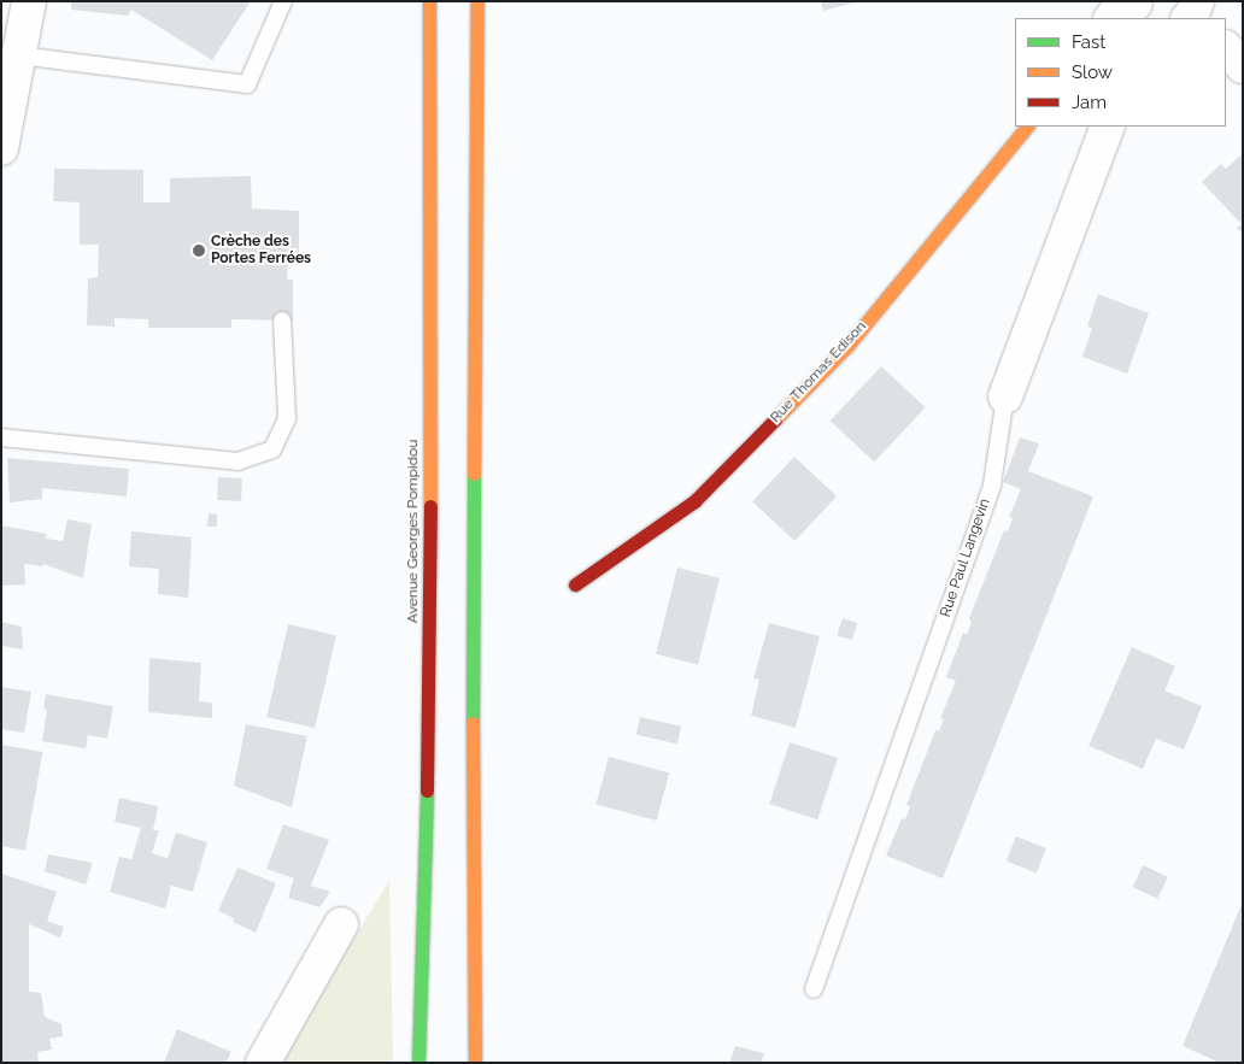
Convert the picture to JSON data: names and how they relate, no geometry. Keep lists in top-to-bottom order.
{
  "streets": {
    "main road": ["Rue Thomas Edison", "Avenue Georges Pompidou"],
    "street": ["Rue Paul Langevin"]
  },
  "places": ["Crèche des Portes Ferrées"],
  "legend": ["Fast", "Slow", "Jam"]
}
